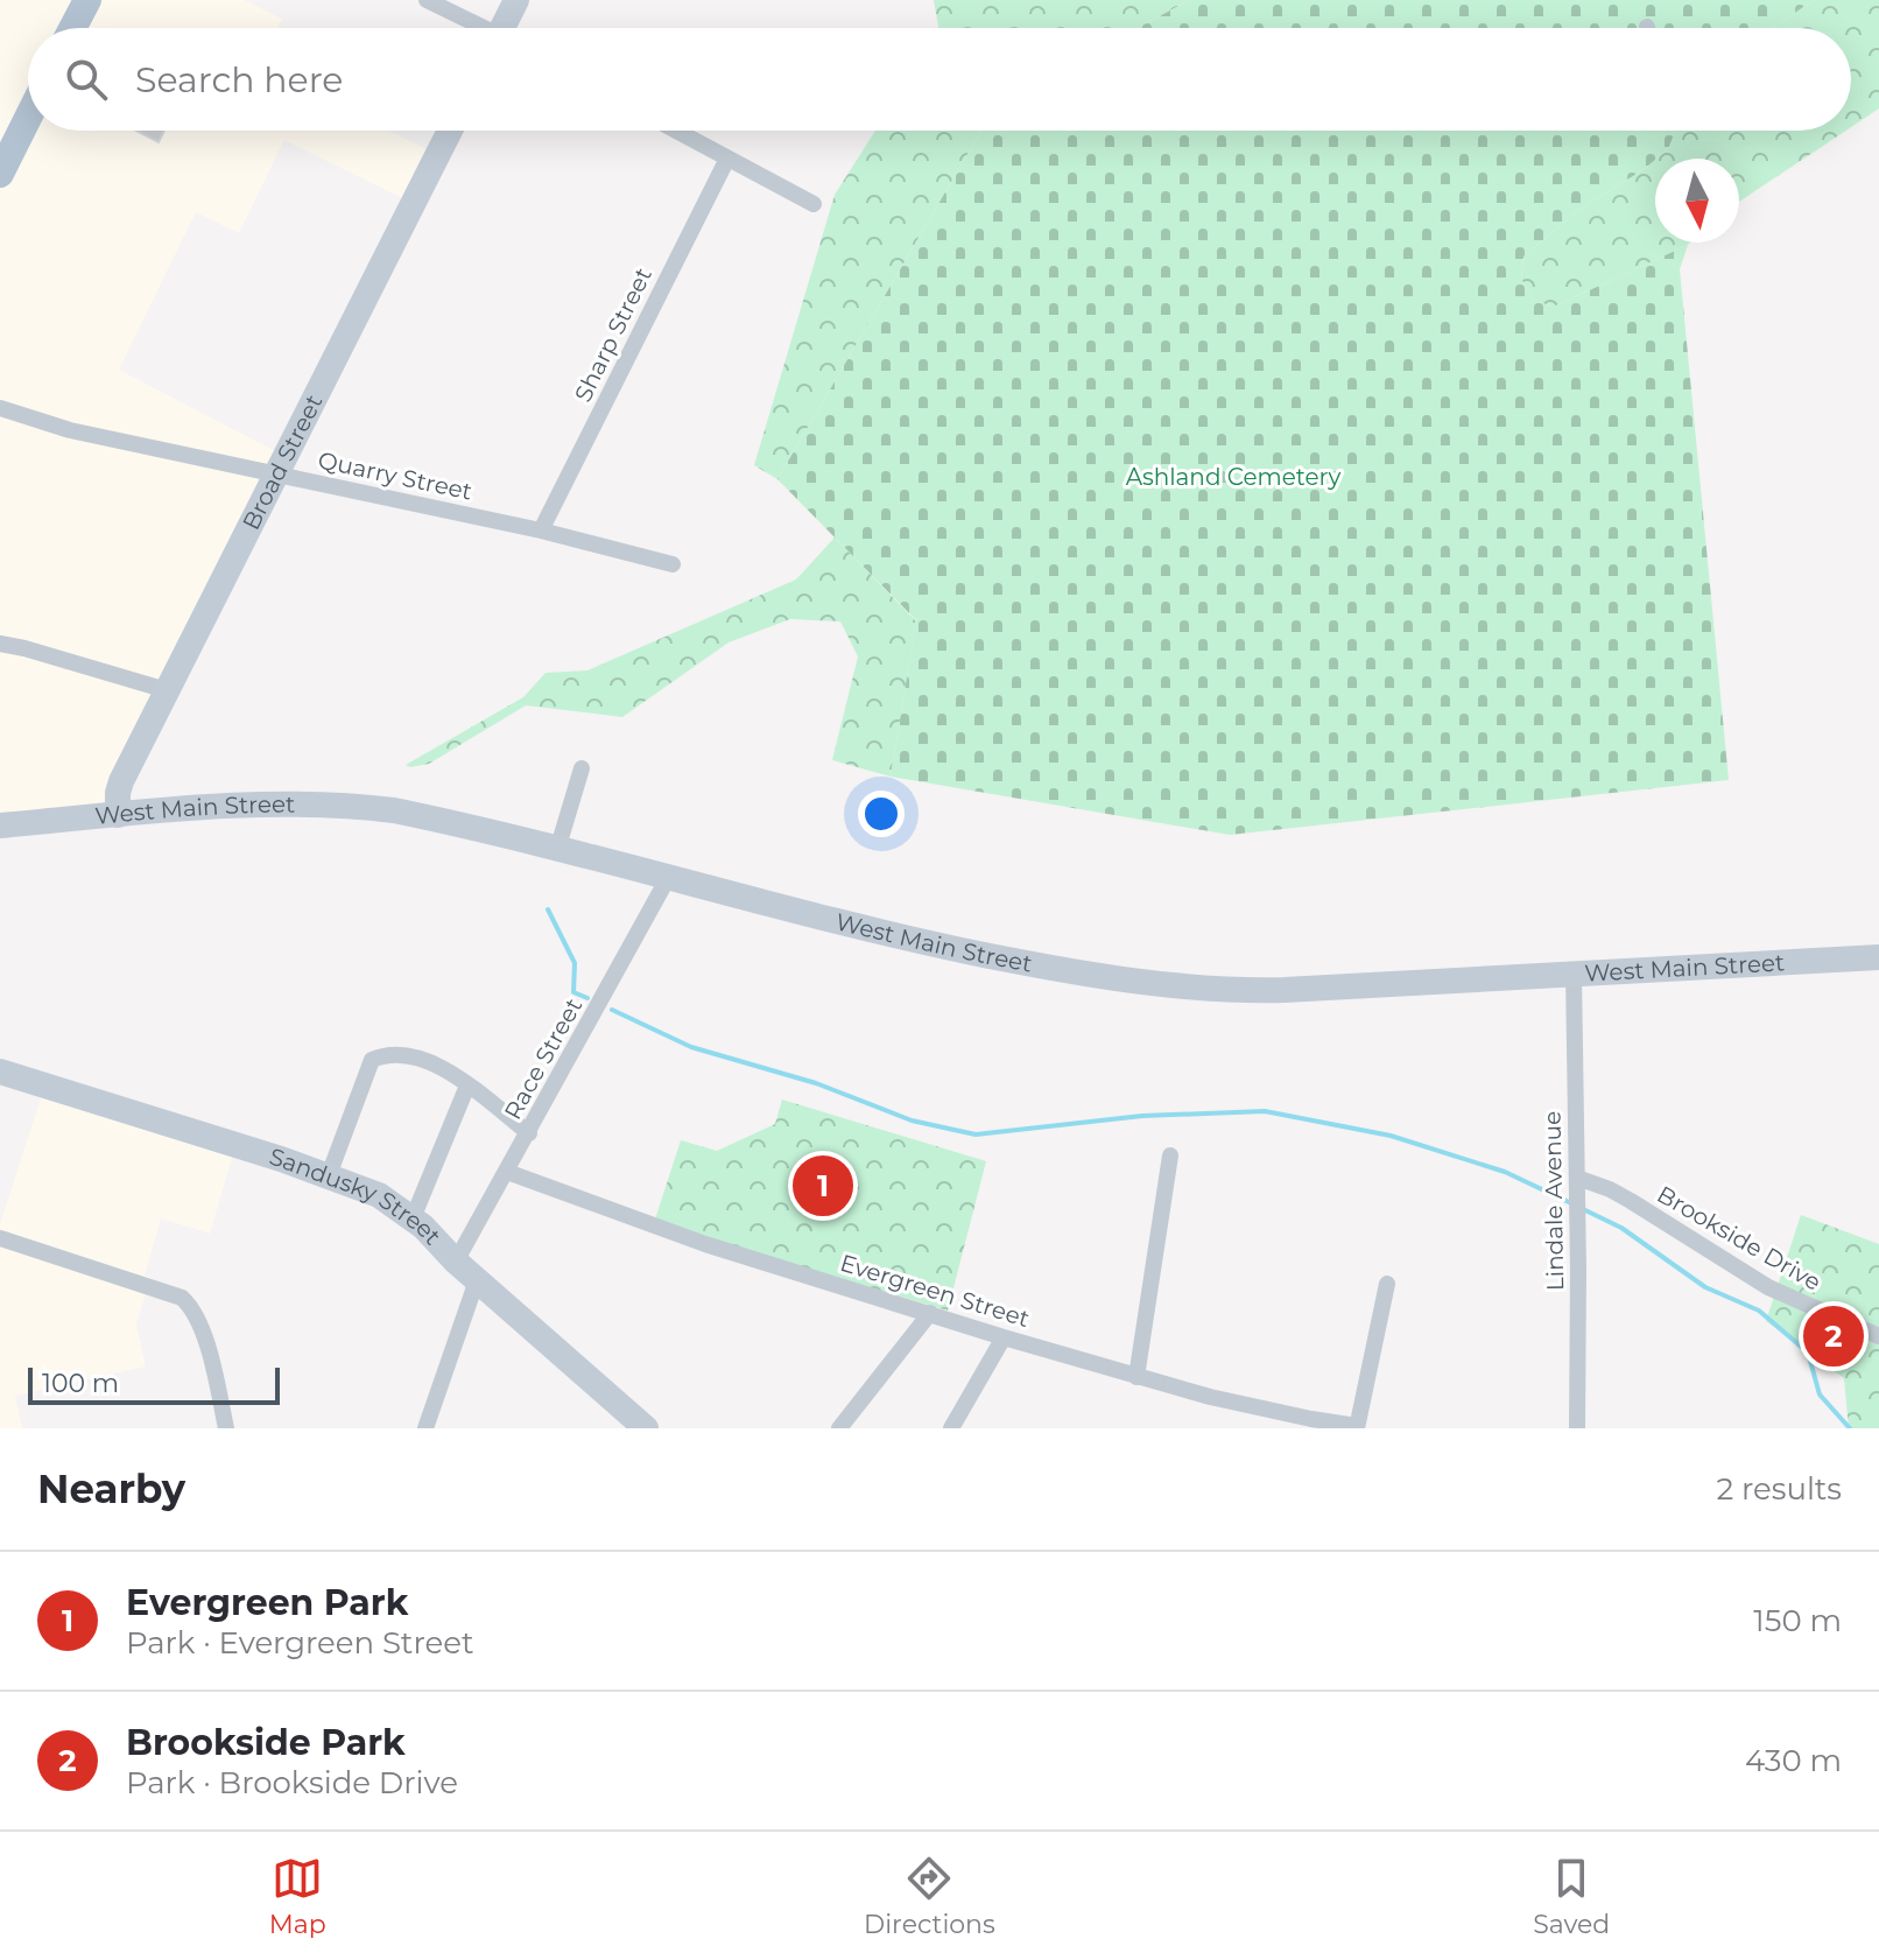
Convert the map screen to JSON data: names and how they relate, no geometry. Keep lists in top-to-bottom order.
{
  "streets": {
    "street": [
      "Sharp Street",
      "Broad Street",
      "Quarry Street",
      "West Main Street",
      "Race Street",
      "Sandusky Street",
      "Lindale Avenue",
      "Brookside Drive",
      "Evergreen Street"
    ]
  },
  "crossings": [
    ["Sharp Street", "Quarry Street"],
    ["Broad Street", "Quarry Street"],
    ["Broad Street", "West Main Street"],
    ["West Main Street", "Race Street"],
    ["West Main Street", "Lindale Avenue"],
    ["Race Street", "Sandusky Street"],
    ["Race Street", "Evergreen Street"],
    ["Lindale Avenue", "Brookside Drive"]
  ],
  "parks": ["Ashland Cemetery"],
  "scale_bar": "100 m",
  "north": "bottom",
  "page": {
    "search": "Search here",
    "pins": ["1", "2"],
    "scale": "100 m",
    "heading": ["Nearby", "2 results"],
    "list": [
      {
        "mark": "1",
        "name": "Evergreen Park",
        "note": "Park · Evergreen Street",
        "value": "150 m"
      },
      {
        "mark": "2",
        "name": "Brookside Park",
        "note": "Park · Brookside Drive",
        "value": "430 m"
      }
    ],
    "nav": ["Map", "Directions", "Saved"]
  }
}
